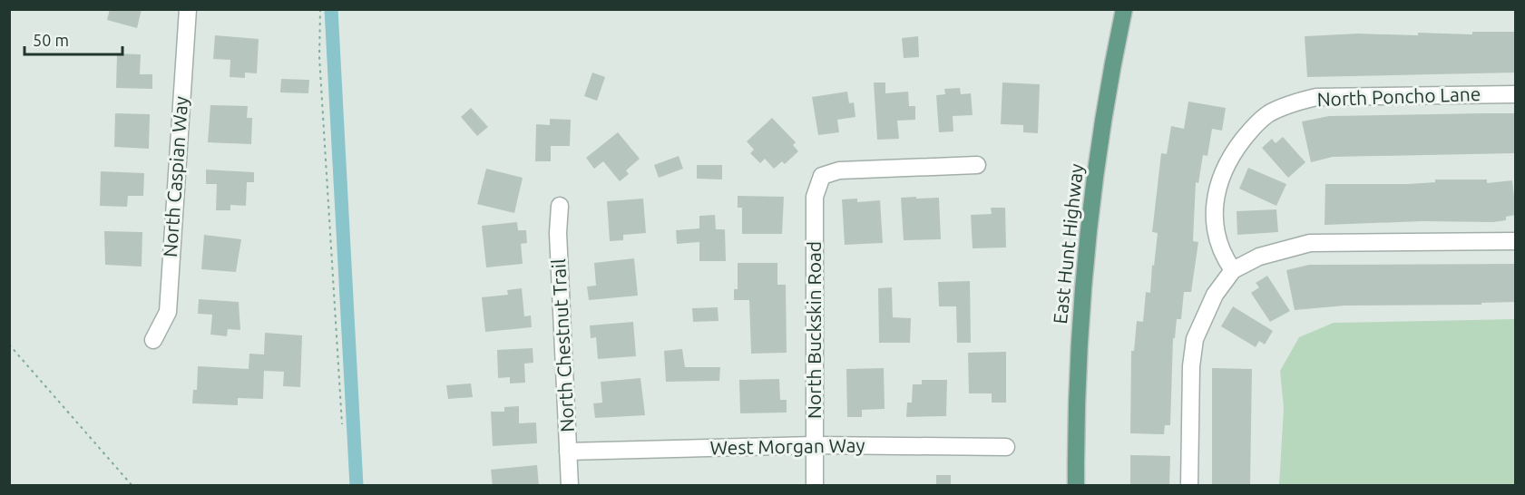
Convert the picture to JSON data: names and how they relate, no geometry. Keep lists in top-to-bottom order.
{
  "streets": {
    "main road": ["East Hunt Highway"],
    "street": [
      "North Poncho Lane",
      "North Caspian Way",
      "North Buckskin Road",
      "North Chestnut Trail",
      "West Morgan Way"
    ]
  },
  "crossings": [
    ["North Buckskin Road", "West Morgan Way"],
    ["North Chestnut Trail", "West Morgan Way"]
  ],
  "scale_bar": "50 m"
}
